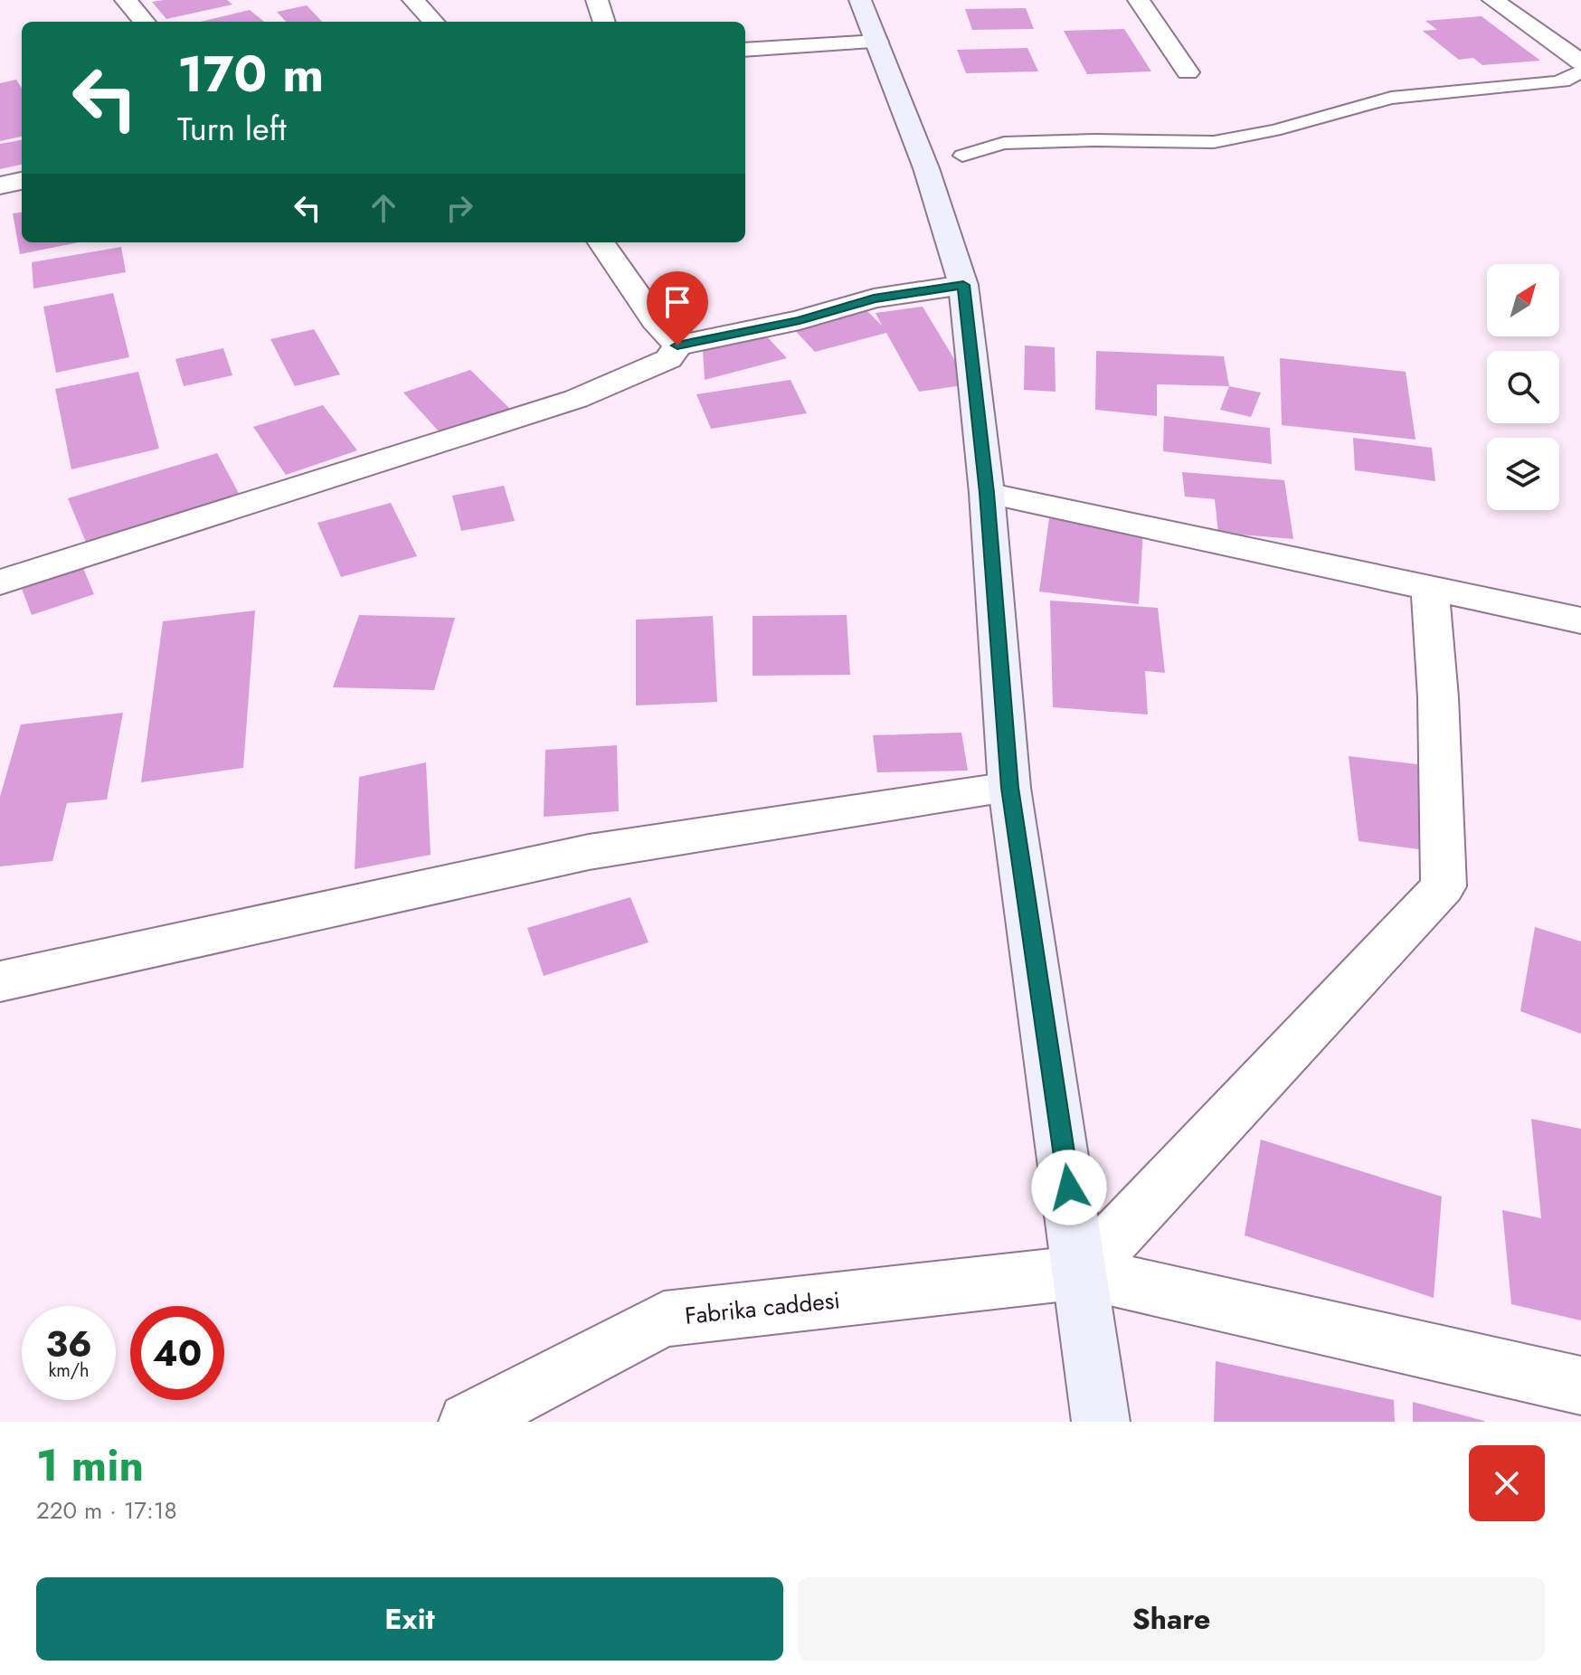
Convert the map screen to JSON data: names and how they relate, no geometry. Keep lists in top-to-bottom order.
{
  "streets": {
    "street": ["Fabrika caddesi"]
  },
  "north": "top right",
  "page": {
    "turn": ["170 m", "Turn left"],
    "speed": "36 km/h",
    "limit": "40",
    "heading": ["1 min", "220 m · 17:18"],
    "buttons": ["Exit", "Share"]
  }
}
